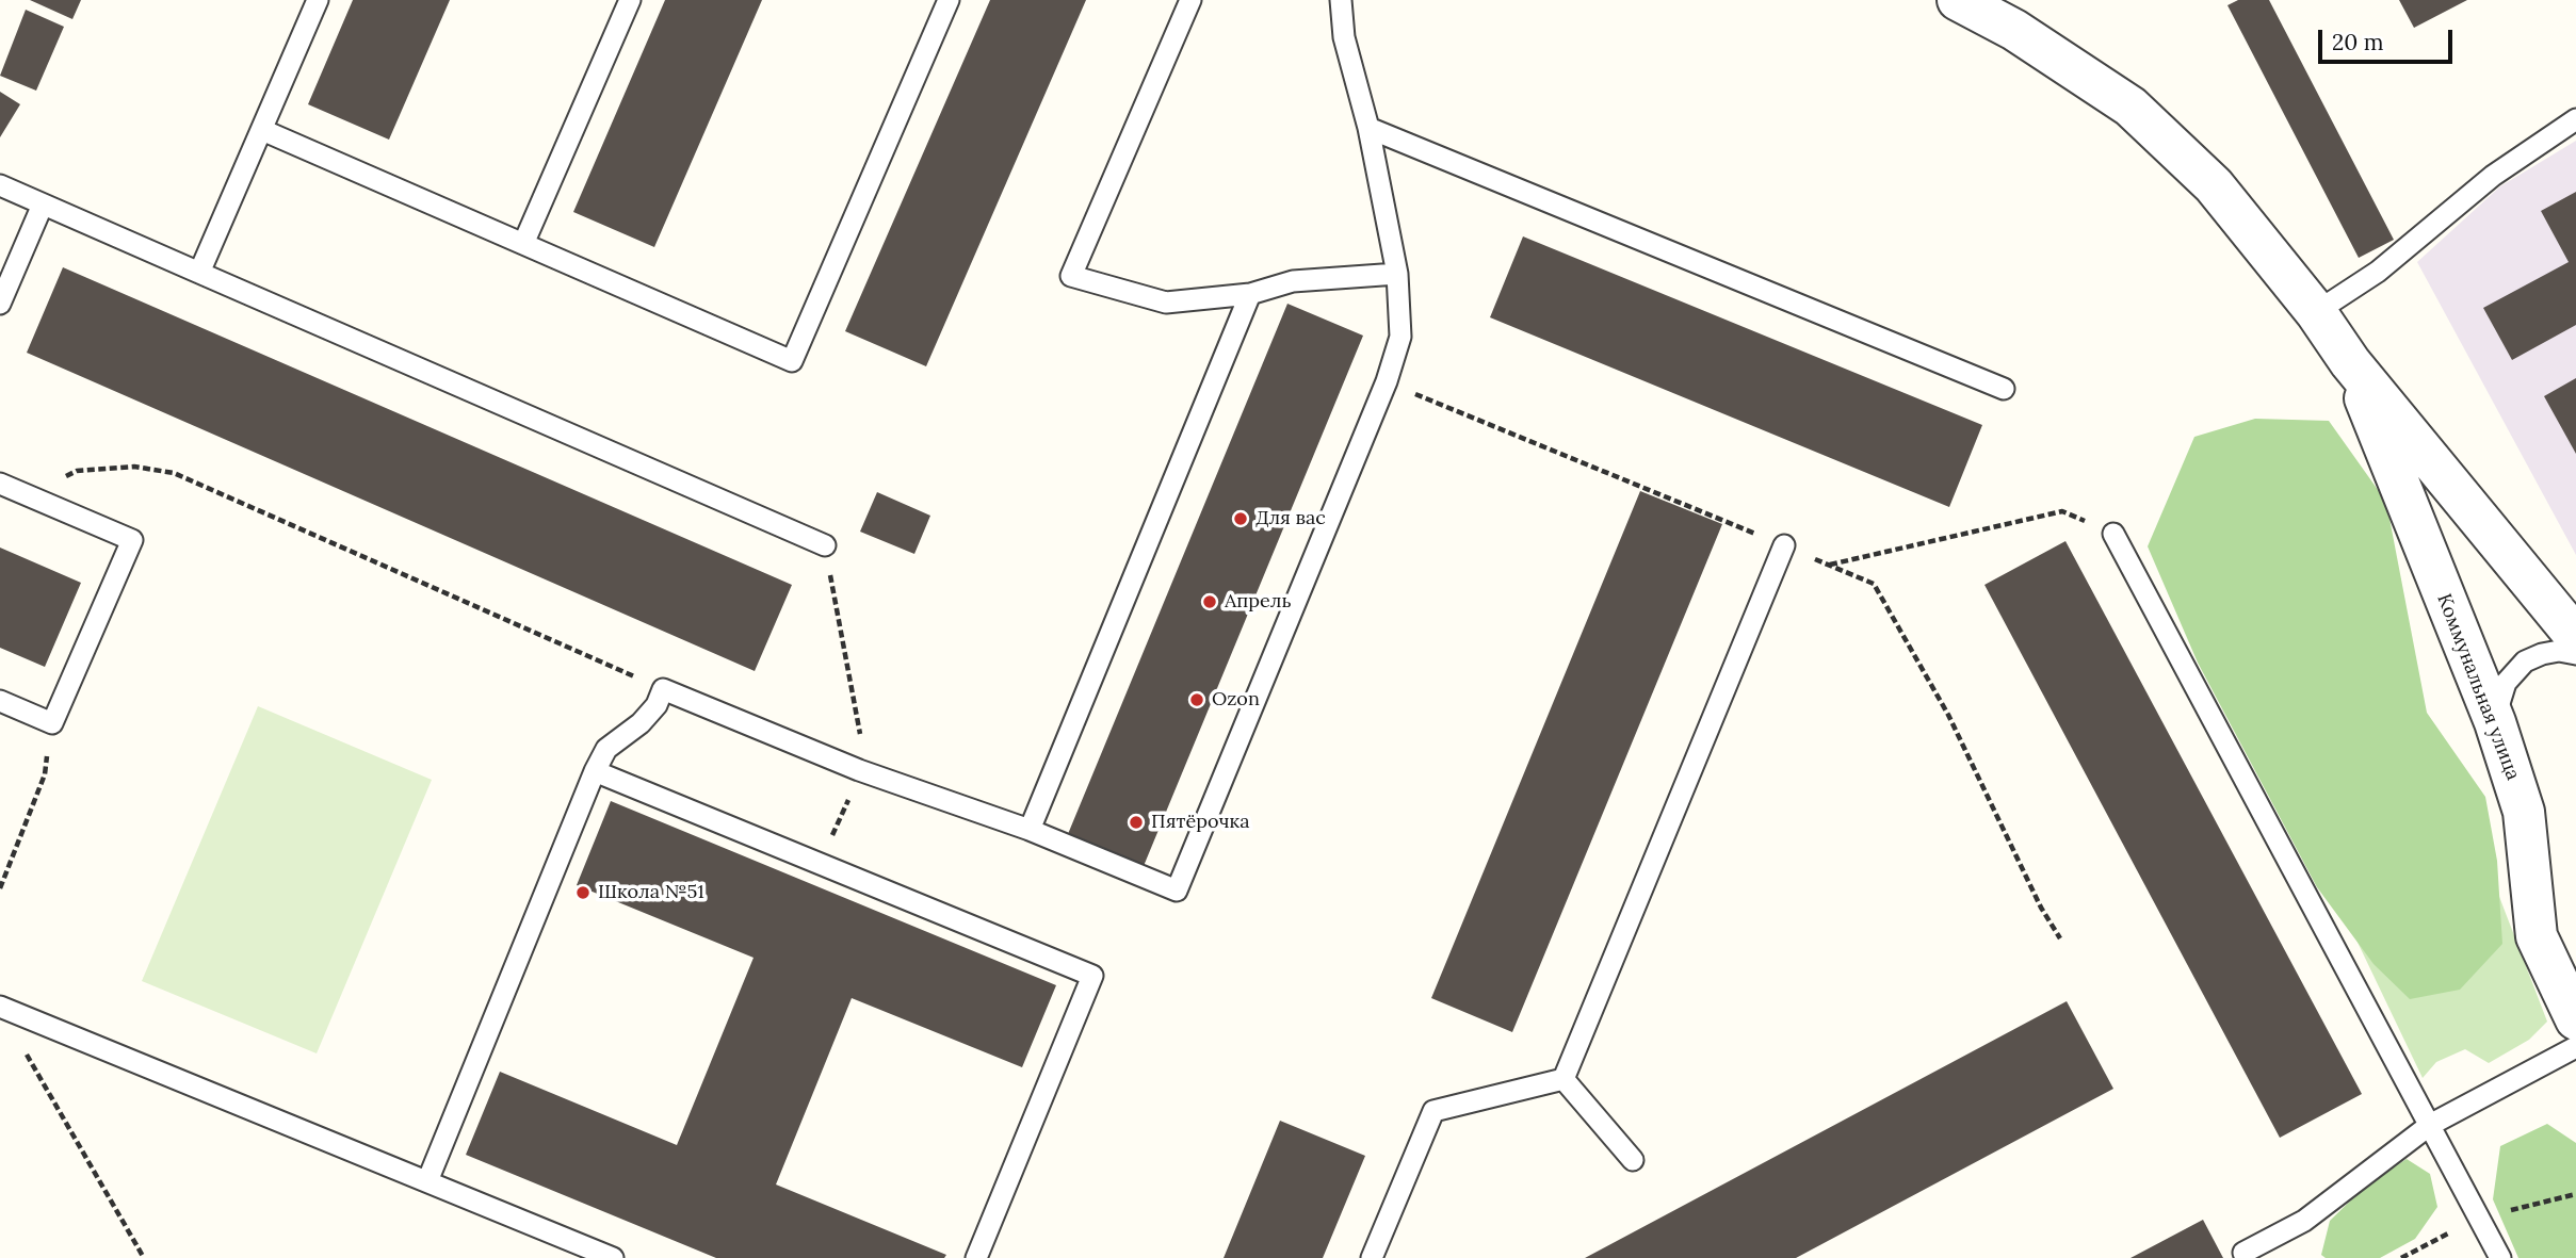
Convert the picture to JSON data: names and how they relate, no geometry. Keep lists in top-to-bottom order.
{
  "streets": {
    "street": ["Коммунальная улица"]
  },
  "places": [
    "Для вас",
    "Апрель",
    "Ozon",
    "Пятёрочка",
    "Школа №51"
  ],
  "scale_bar": "20 m"
}
